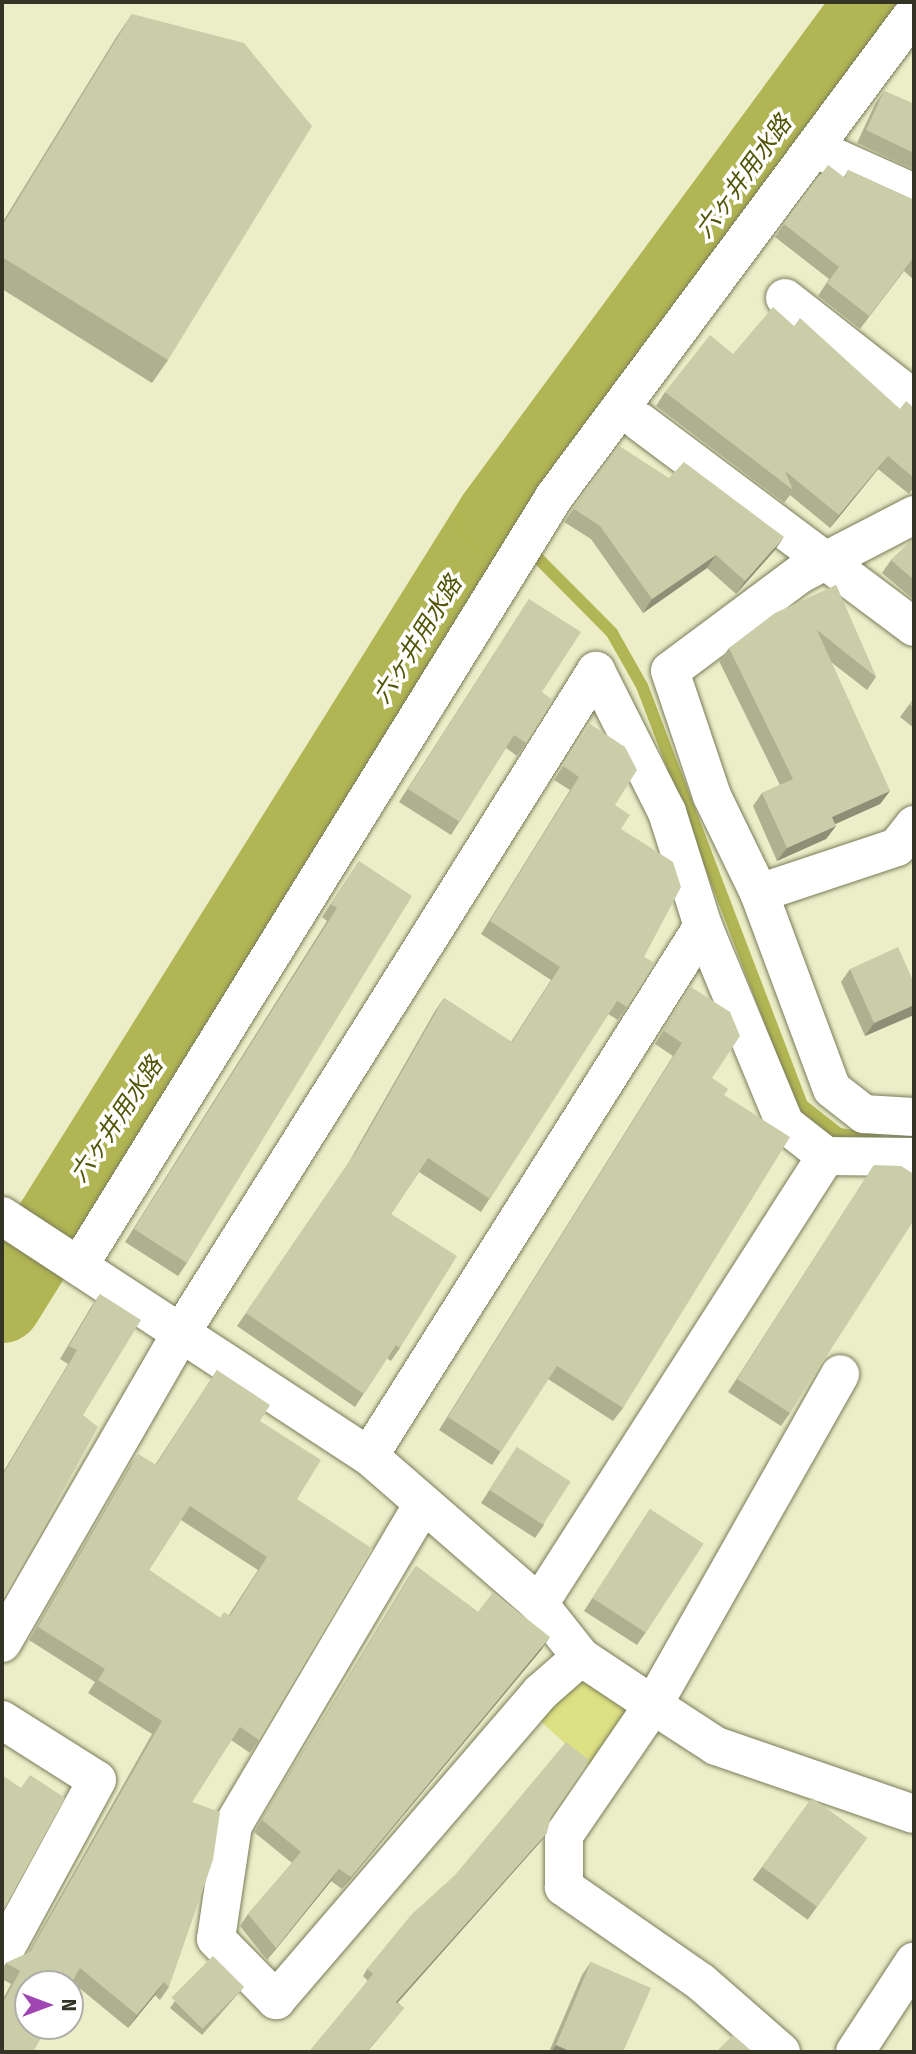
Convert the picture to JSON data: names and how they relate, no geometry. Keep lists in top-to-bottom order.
{
  "water": ["六ヶ井用水路"],
  "north": "right"
}
